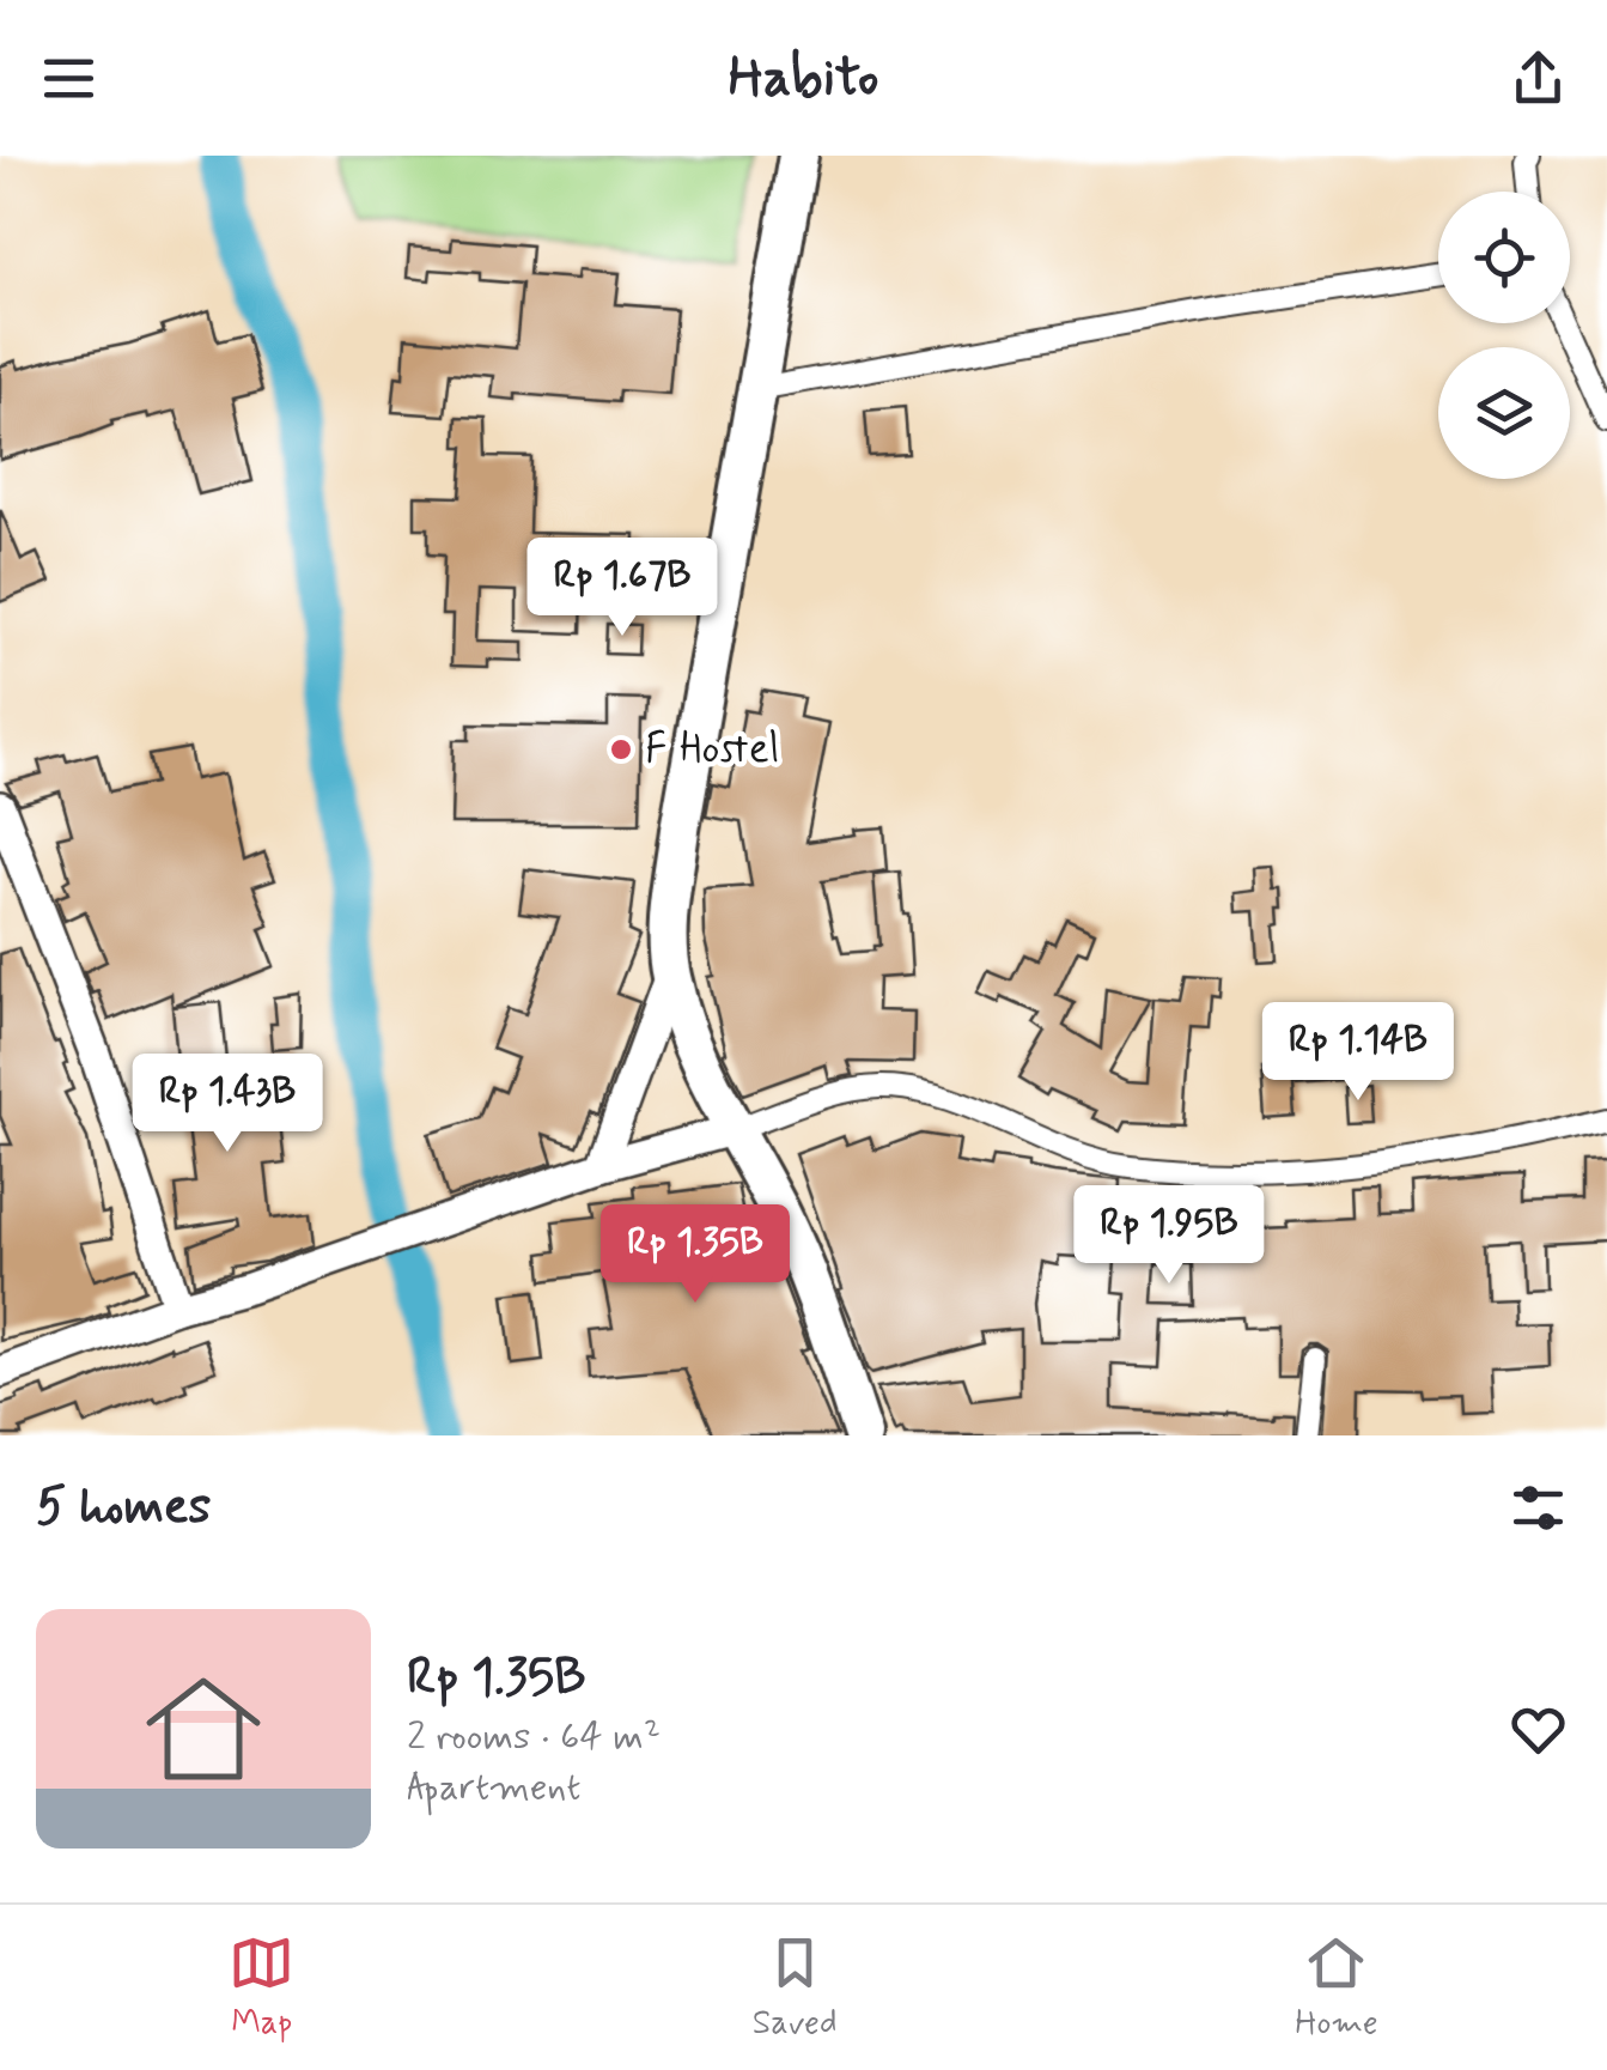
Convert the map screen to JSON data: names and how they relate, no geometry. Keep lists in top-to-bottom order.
{
  "places": ["F Hostel"],
  "page": {
    "header": "Habito",
    "price": [
      "Rp 1.67B",
      "Rp 1.14B",
      "Rp 1.43B",
      "Rp 1.95B",
      "Rp 1.35B"
    ],
    "heading": "5 homes",
    "list": [
      {
        "name": "Rp 1.35B",
        "note": "2 rooms · 64 m² · Apartment"
      }
    ],
    "tabs": ["Map", "Saved", "Home"]
  }
}
